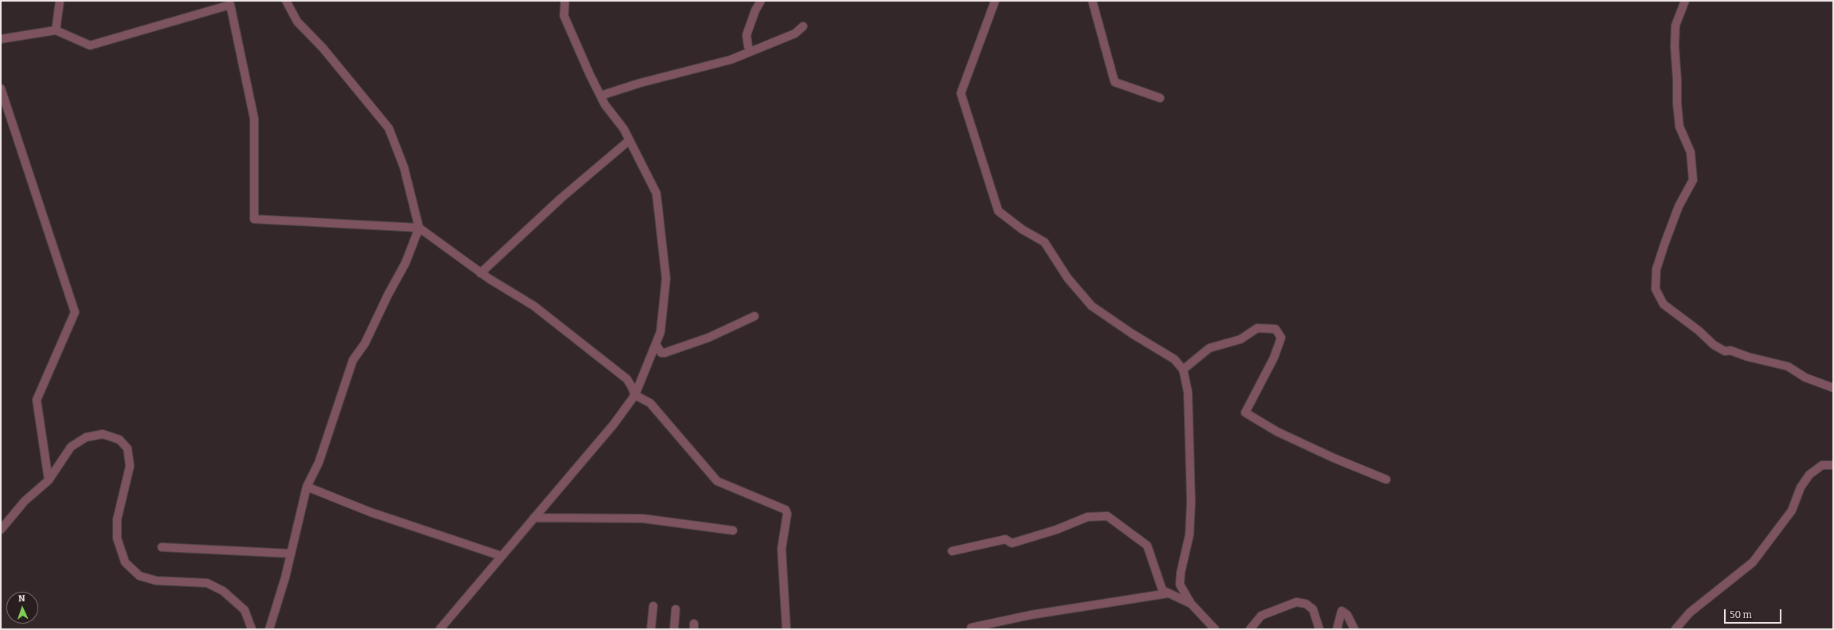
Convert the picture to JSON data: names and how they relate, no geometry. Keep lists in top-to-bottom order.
{
  "scale_bar": "50 m",
  "north": "top"
}
